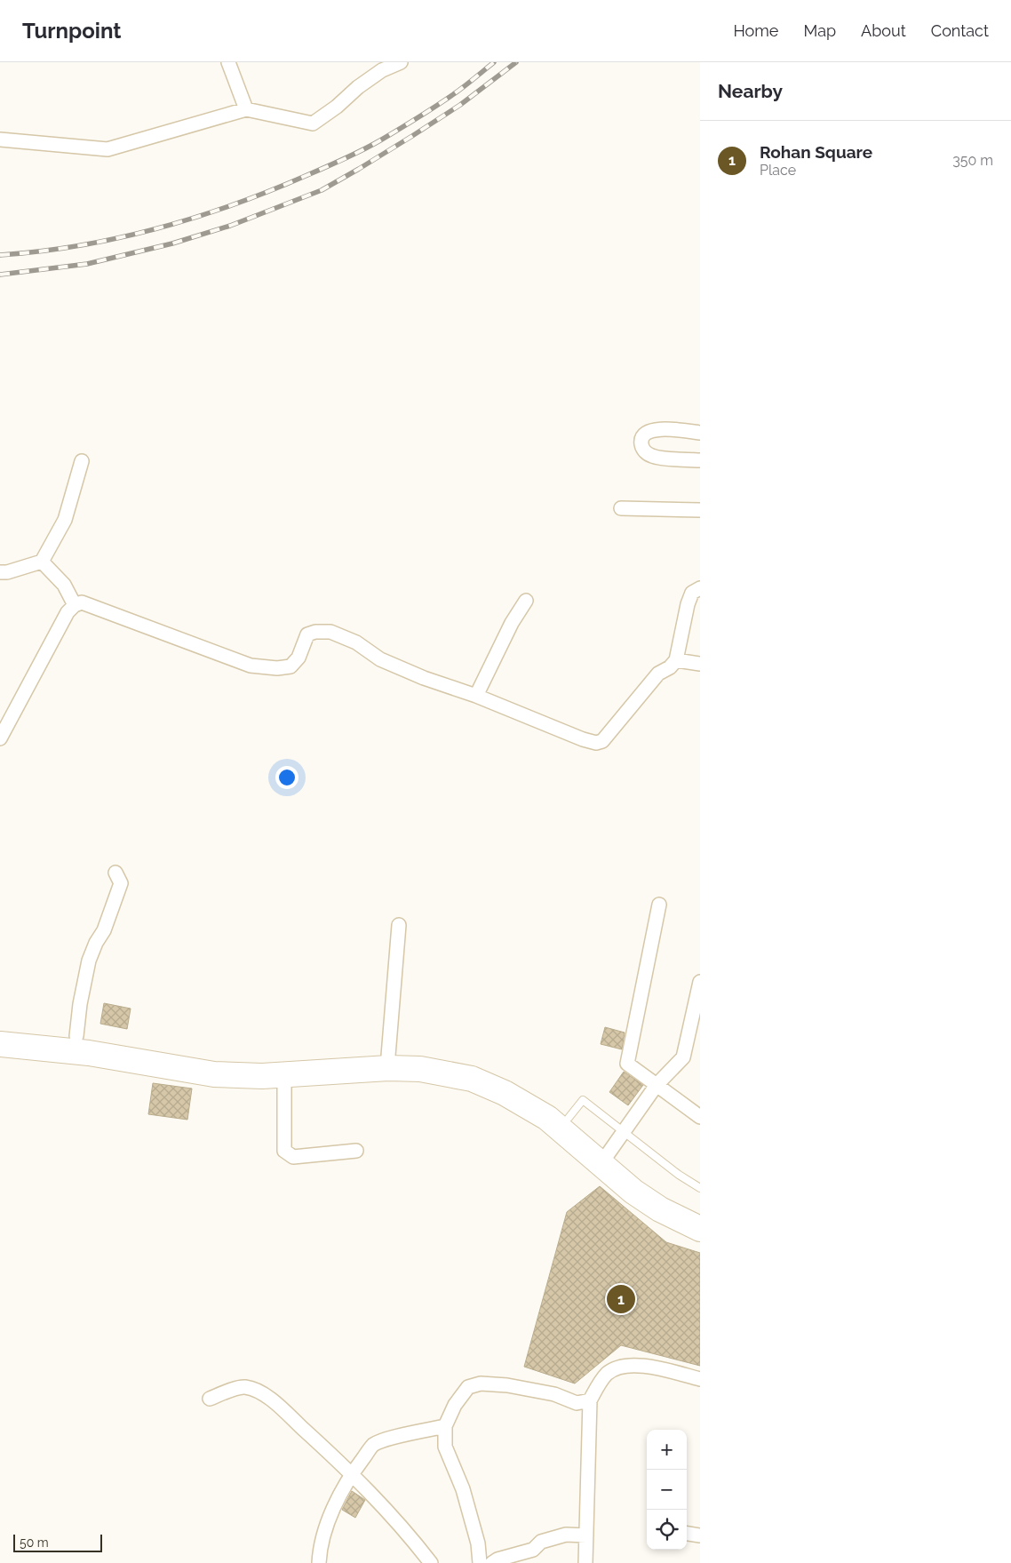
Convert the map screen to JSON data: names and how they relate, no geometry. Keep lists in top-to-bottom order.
{
  "scale_bar": "50 m",
  "page": {
    "header": "Turnpoint",
    "nav": [
      "Home",
      "Map",
      "About",
      "Contact"
    ],
    "heading": "Nearby",
    "list": [
      {
        "mark": "1",
        "name": "Rohan Square",
        "note": "Place",
        "value": "350 m"
      }
    ],
    "pins": "1",
    "map_buttons": ["+", "−"],
    "scale": "50 m"
  }
}
